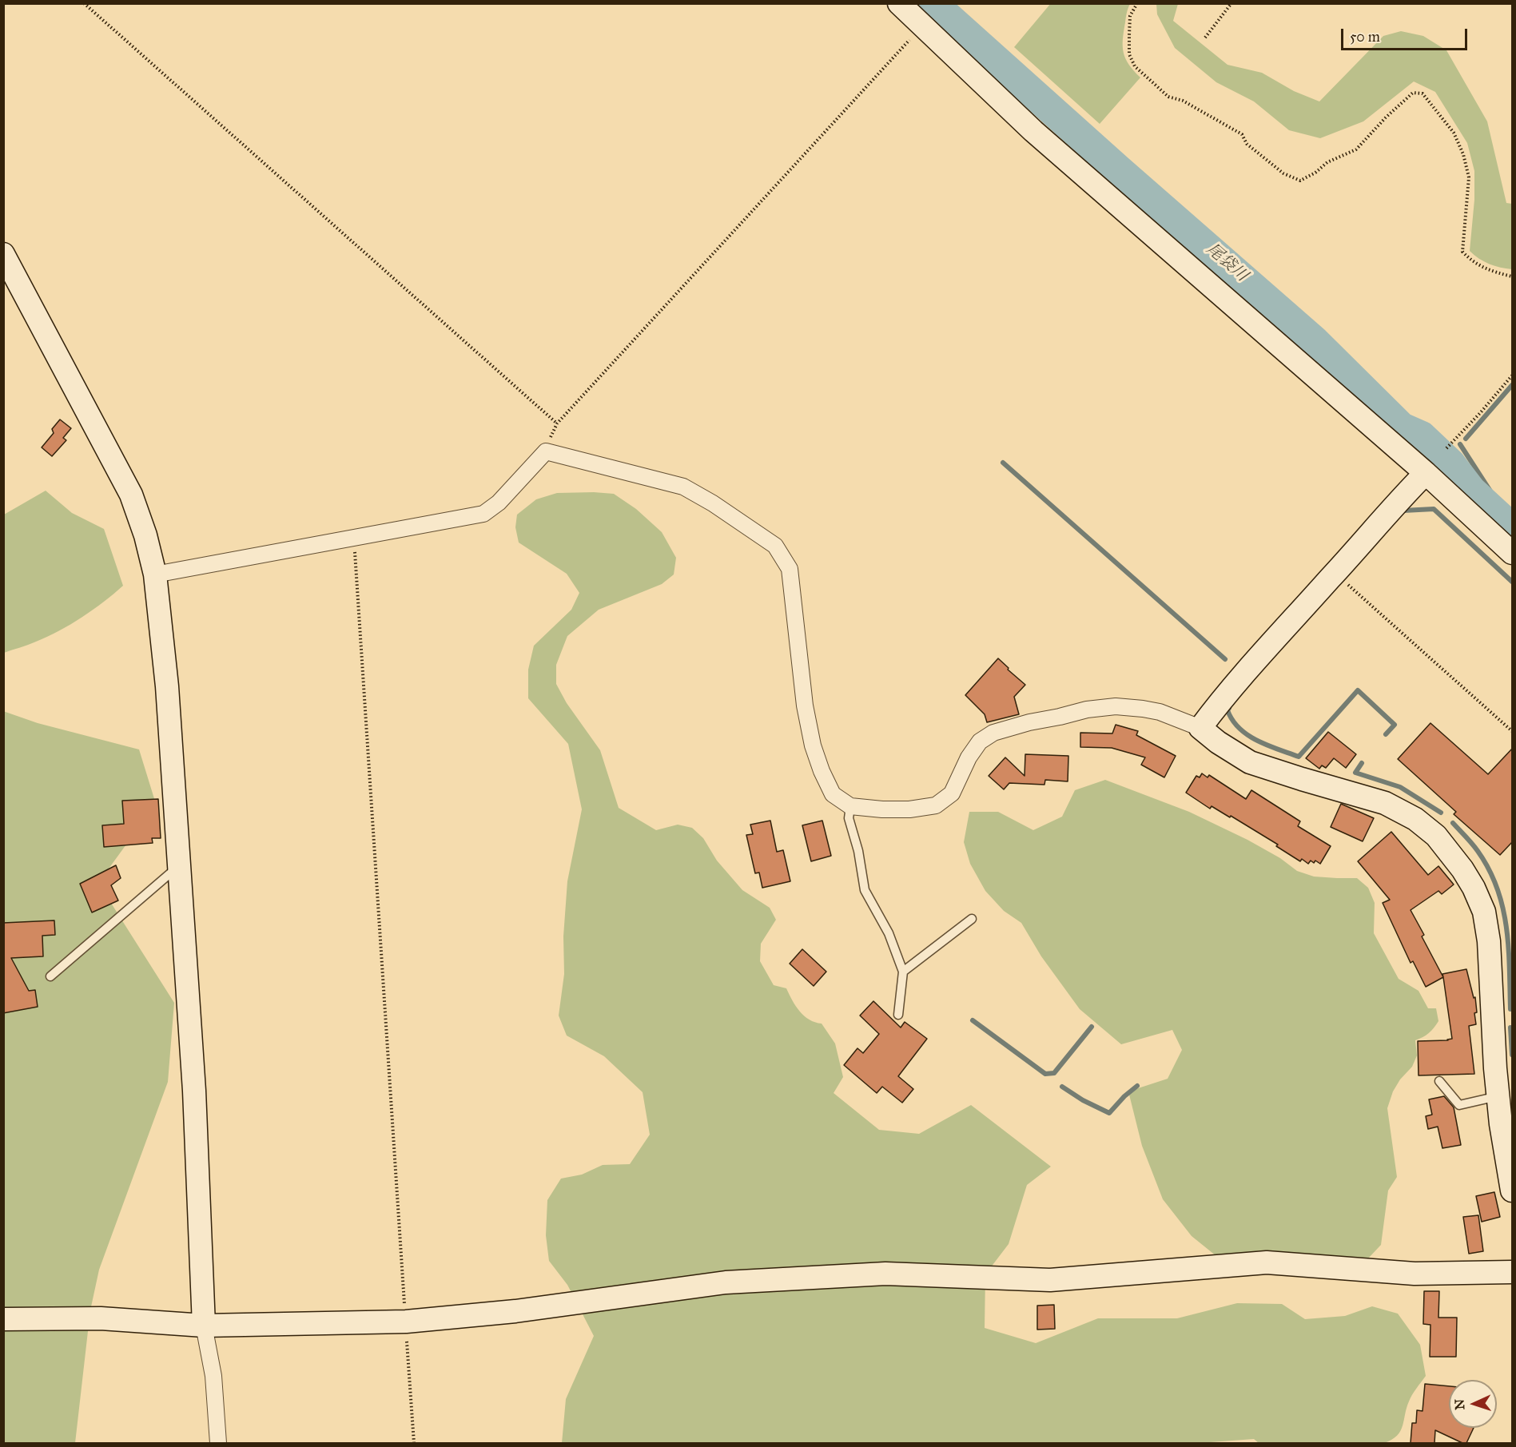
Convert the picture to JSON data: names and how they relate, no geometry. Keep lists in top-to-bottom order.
{
  "water": ["尾袋川"],
  "scale_bar": "50 m",
  "north": "left"
}
